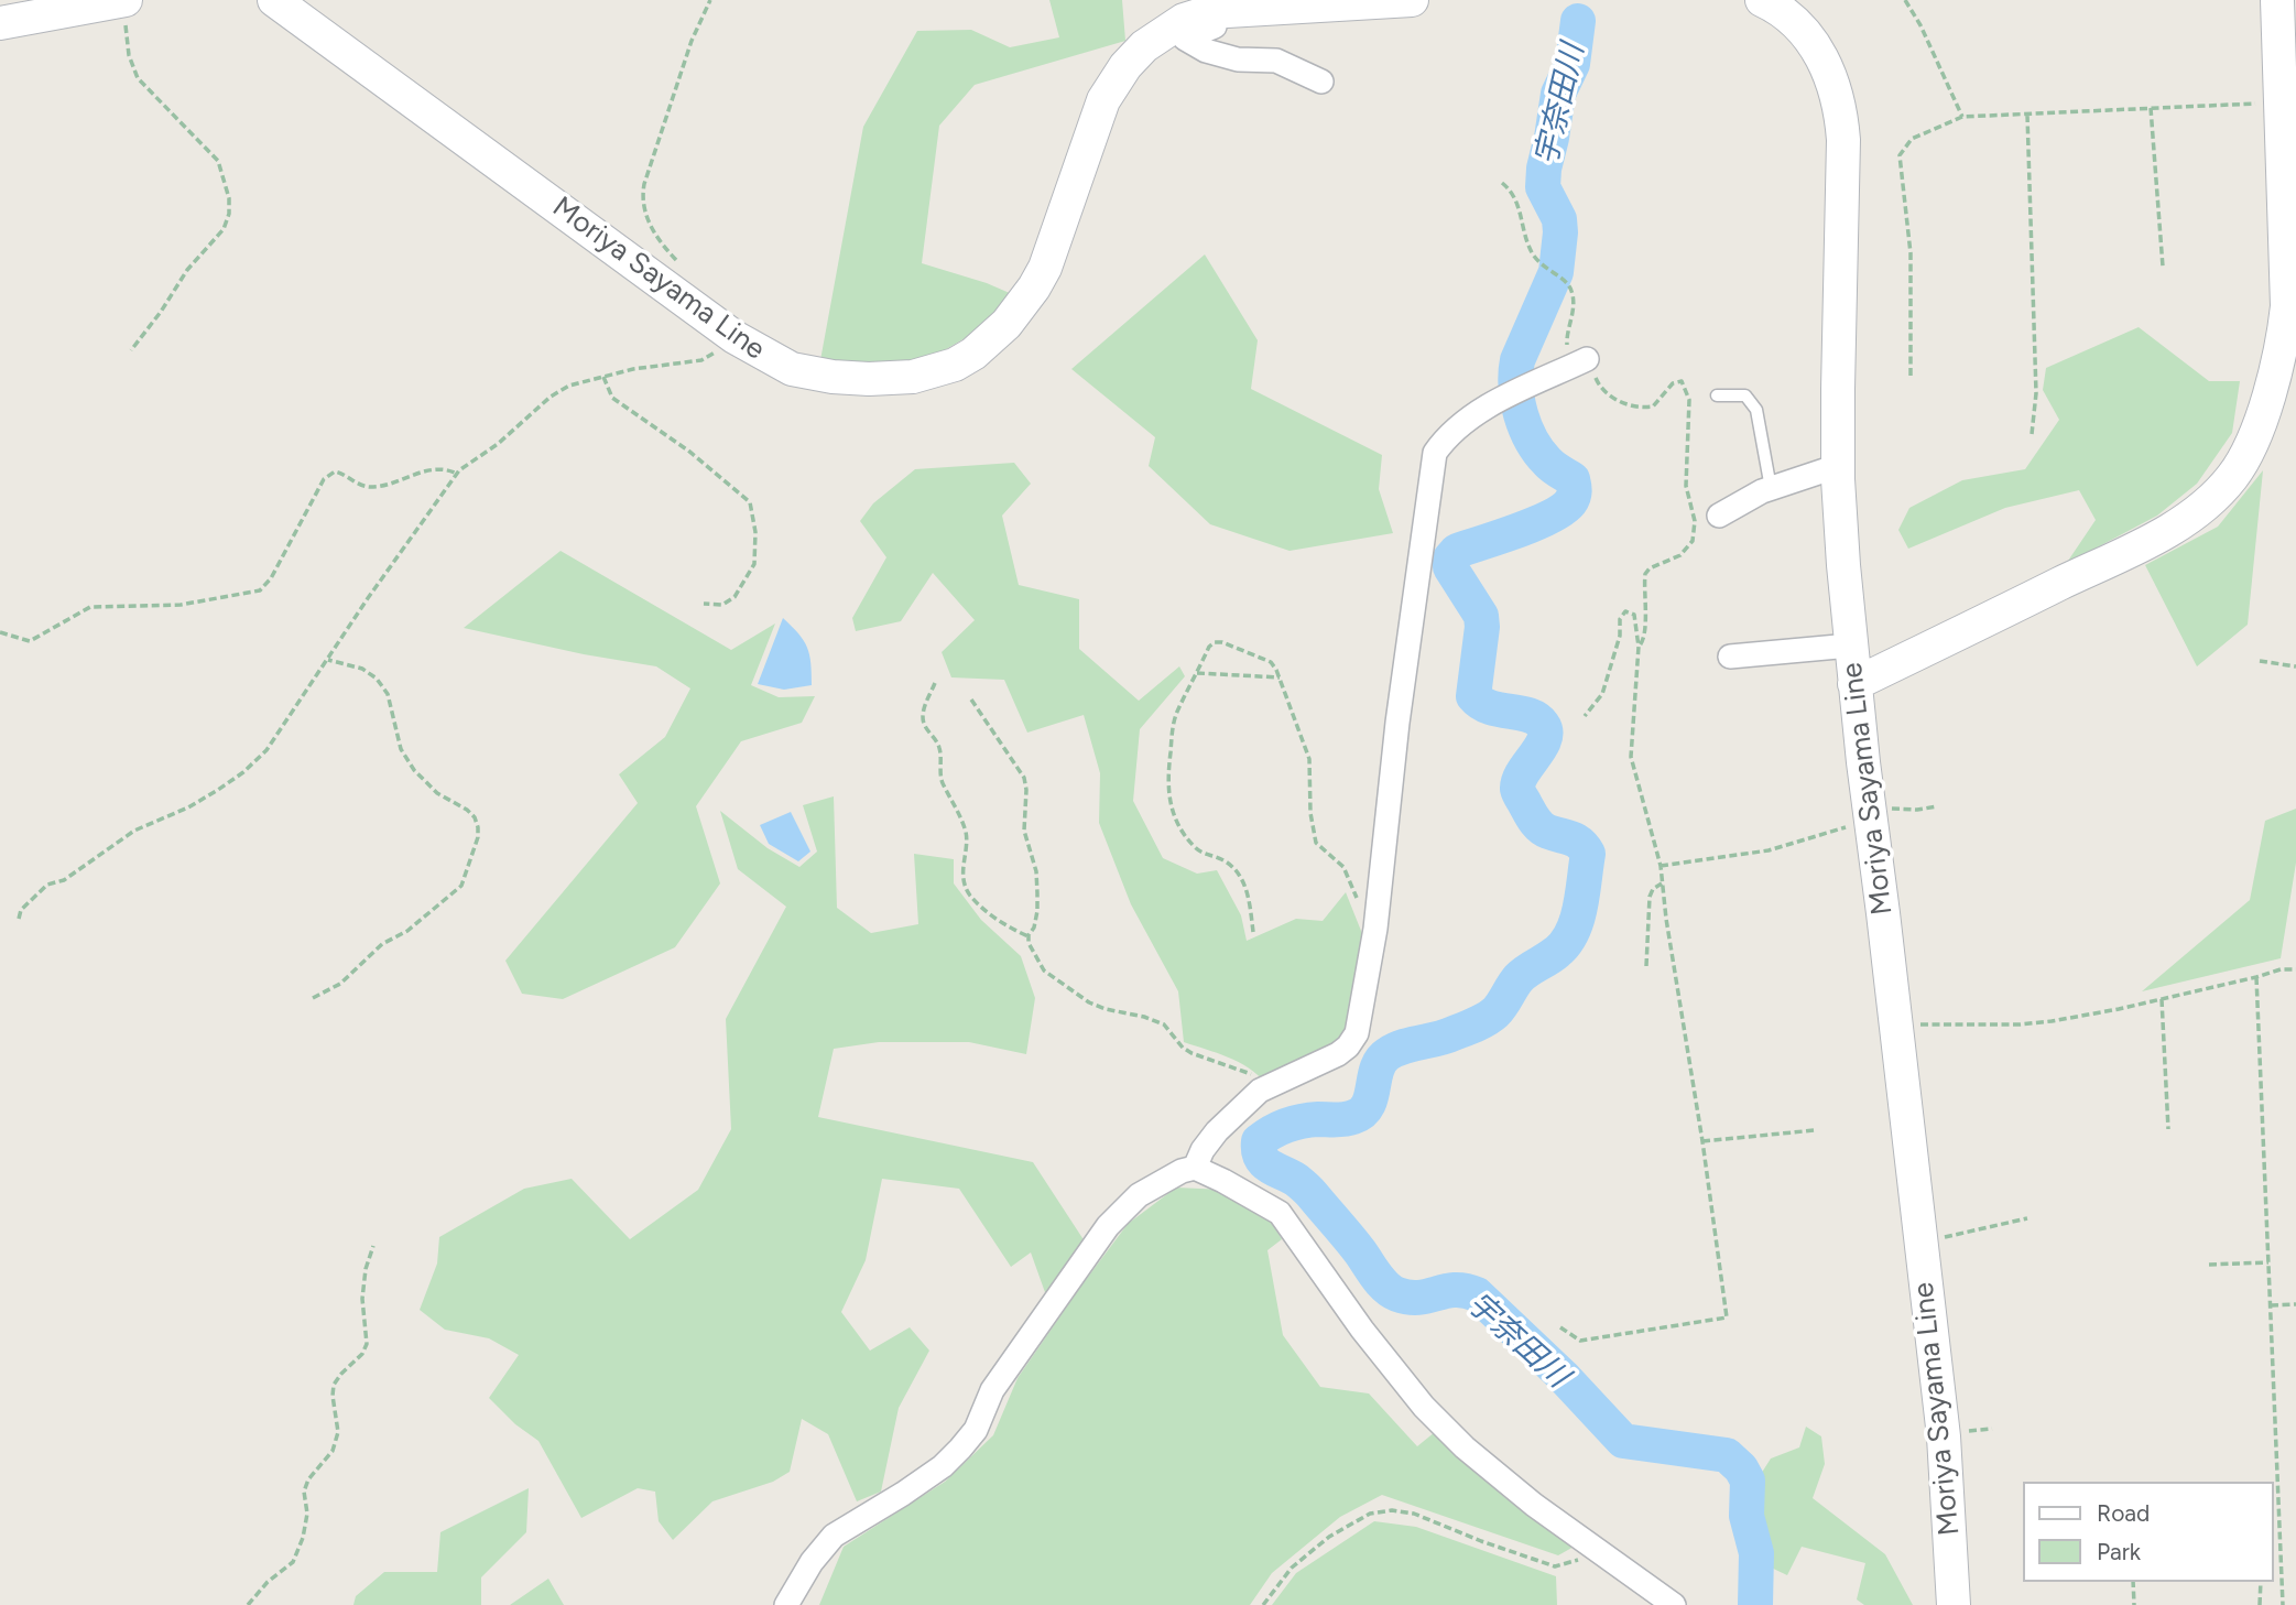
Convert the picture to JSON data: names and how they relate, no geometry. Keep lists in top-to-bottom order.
{
  "streets": {
    "main road": ["Moriya Sayama Line"]
  },
  "water": ["宇奈田川"],
  "legend": ["Road", "Park"]
}
